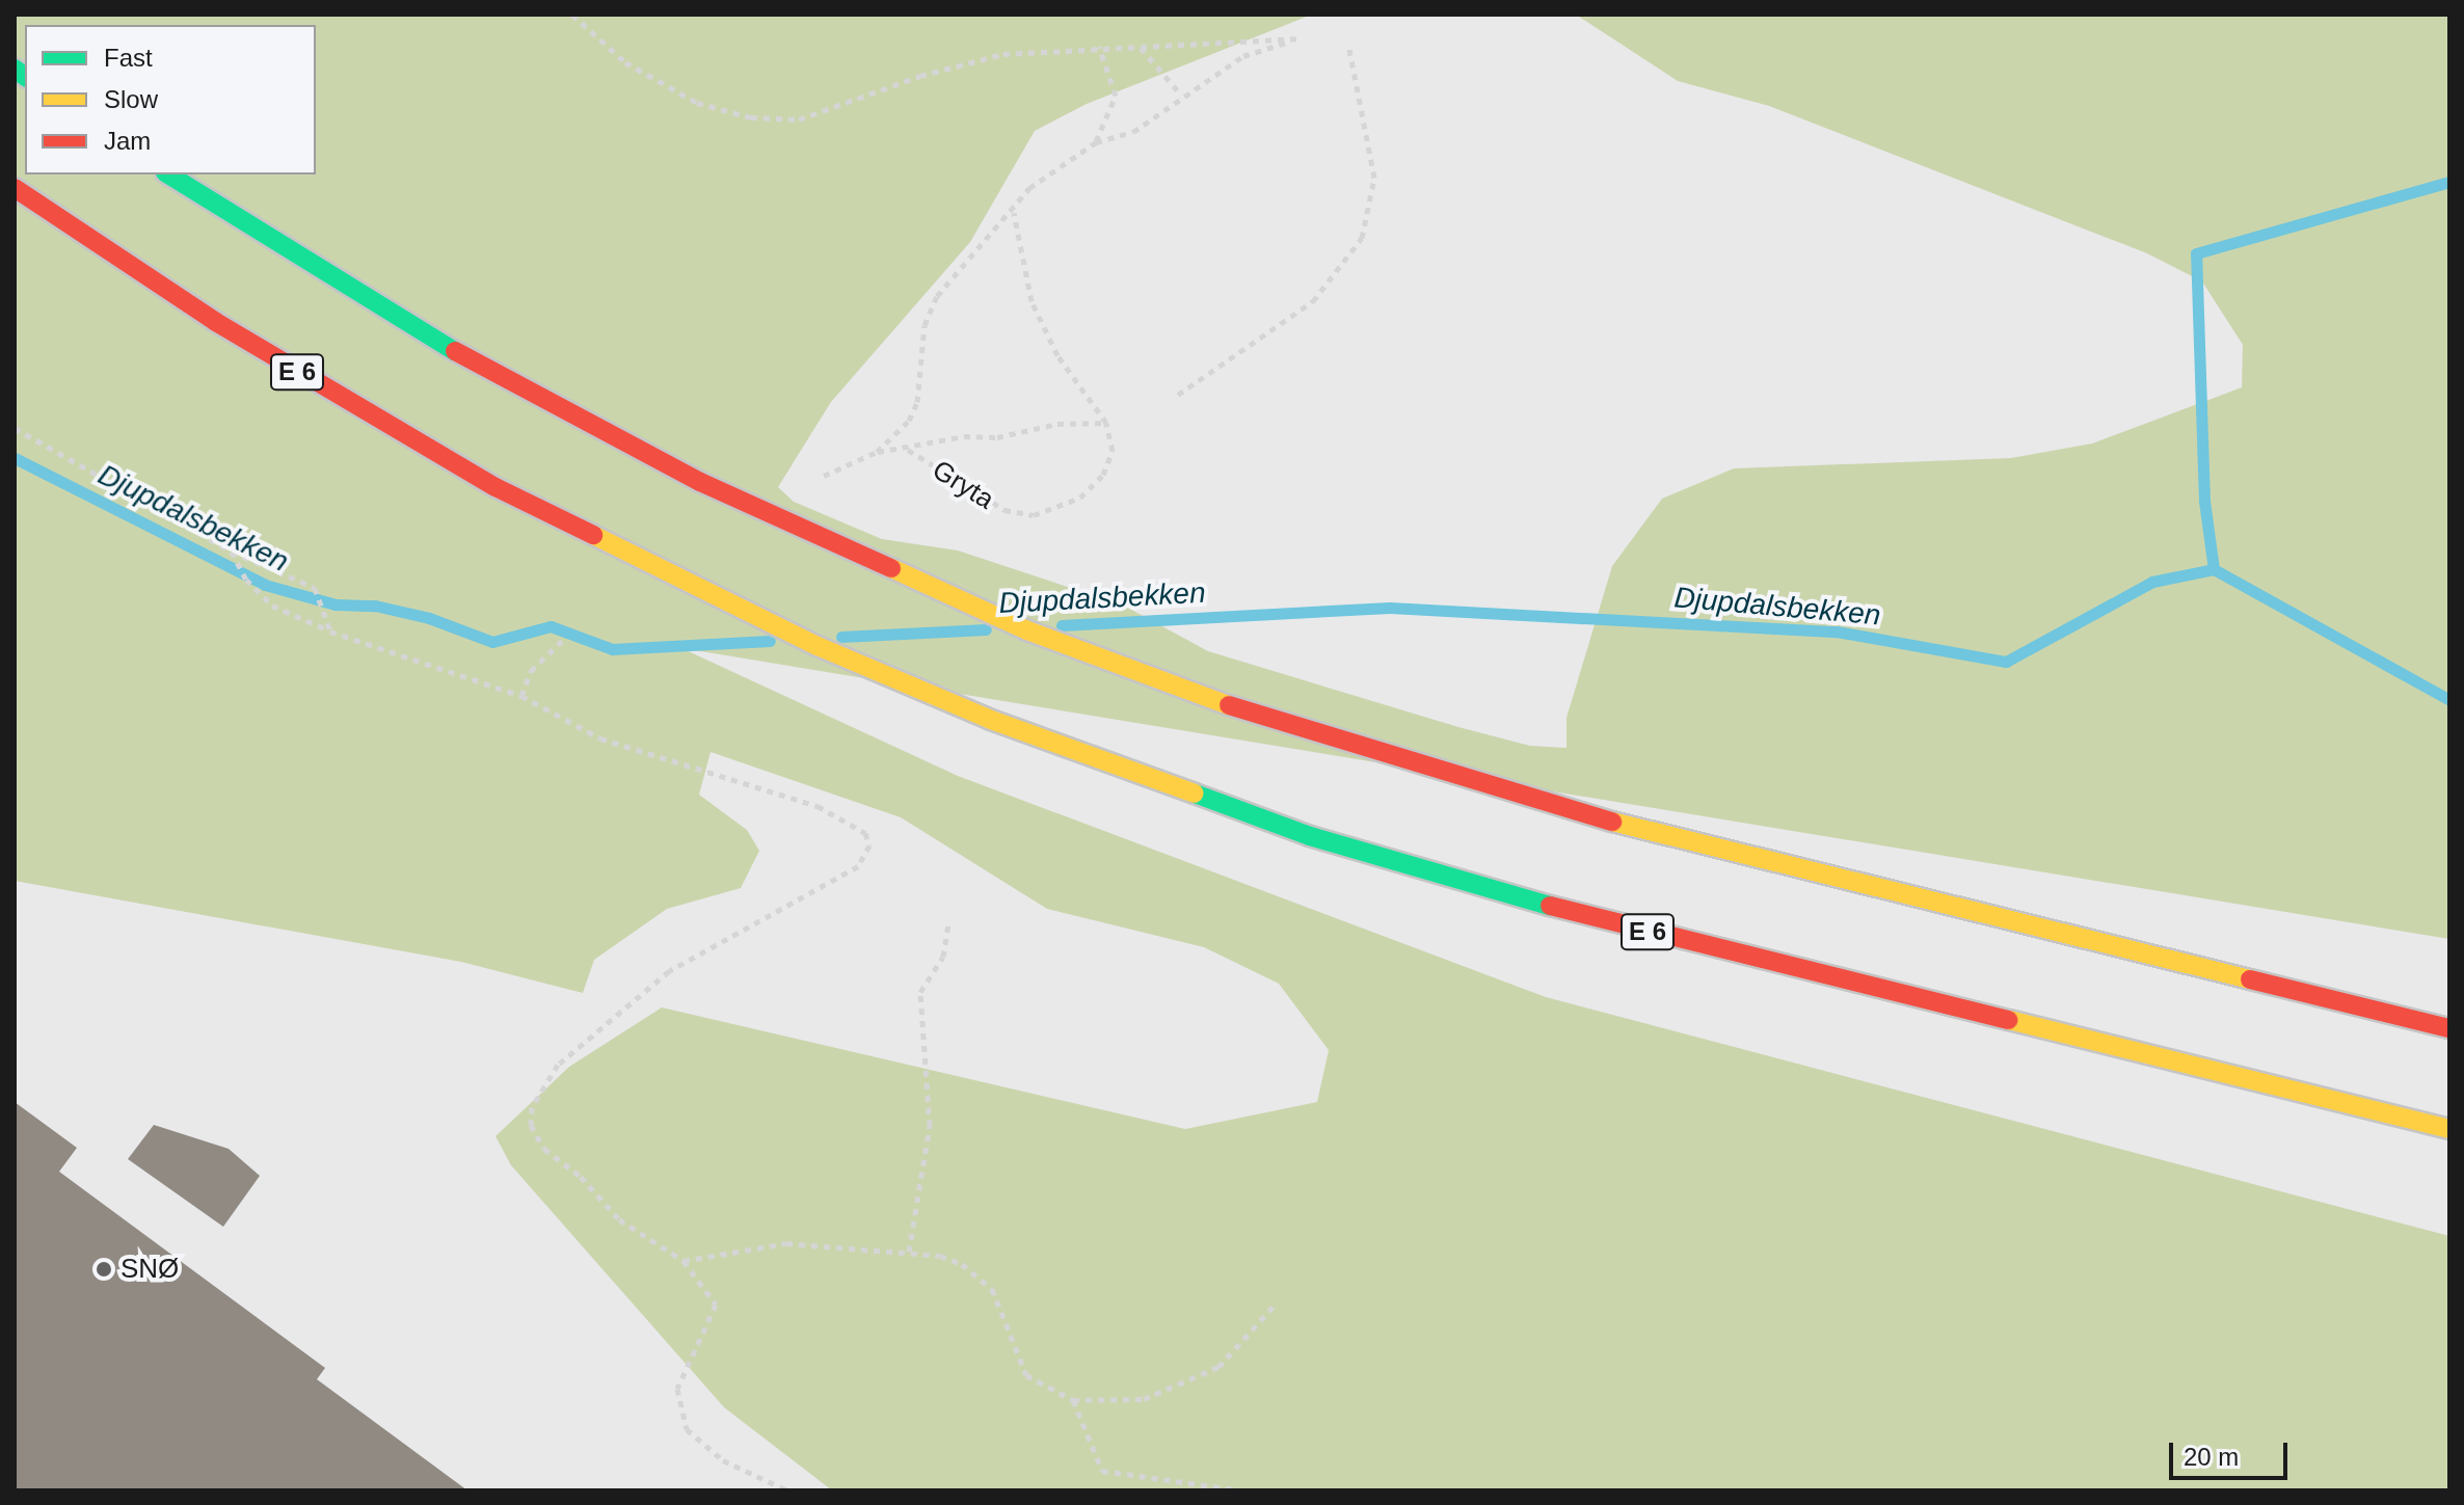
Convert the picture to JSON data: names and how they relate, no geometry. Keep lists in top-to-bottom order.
{
  "streets": {
    "highway": ["E 6"],
    "path": ["Gryta"]
  },
  "water": ["Djupdalsbekken"],
  "places": ["SNØ"],
  "legend": ["Fast", "Slow", "Jam"],
  "scale_bar": "20 m"
}
